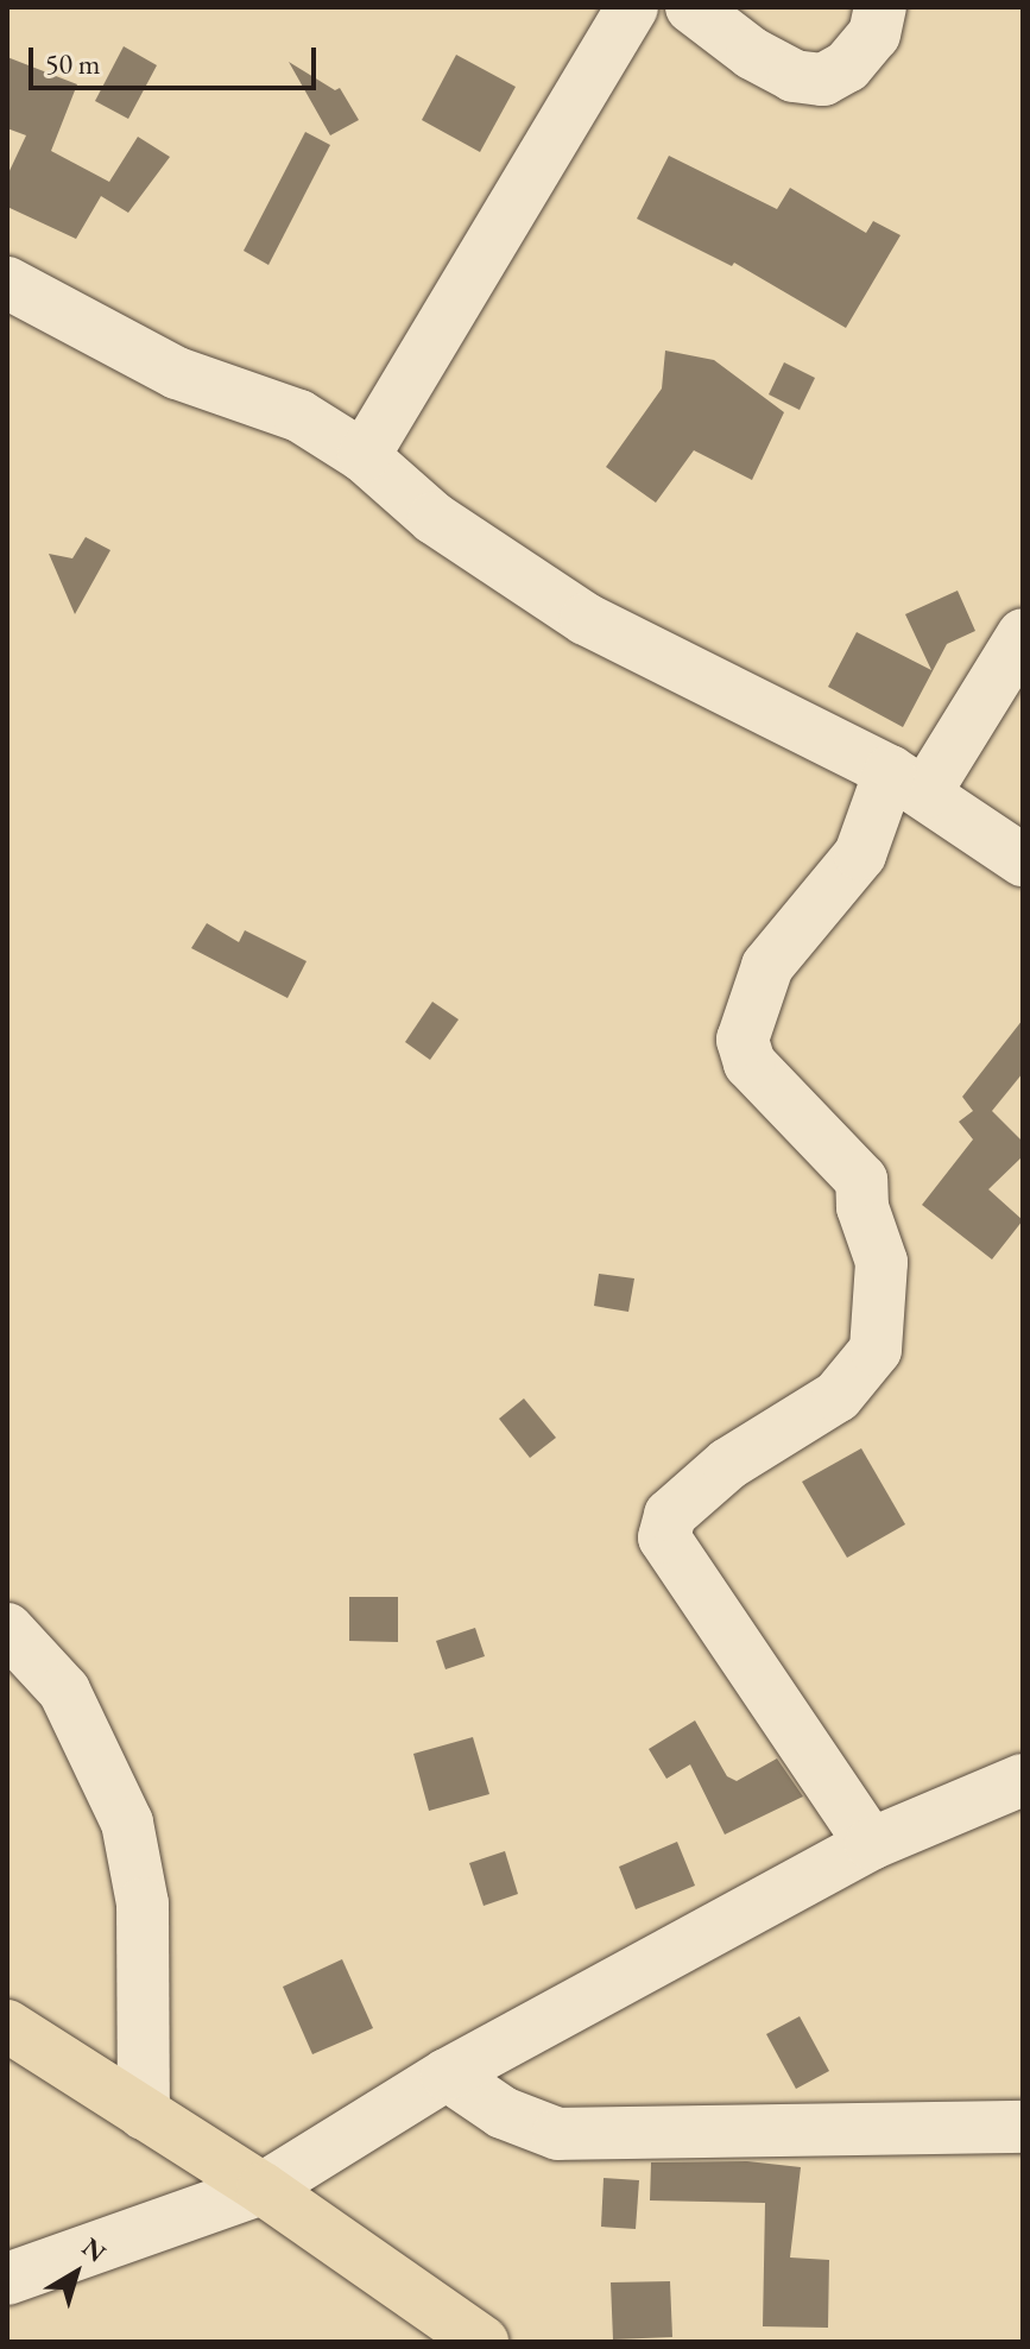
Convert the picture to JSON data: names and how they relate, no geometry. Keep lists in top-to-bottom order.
{
  "scale_bar": "50 m",
  "north": "top right"
}
